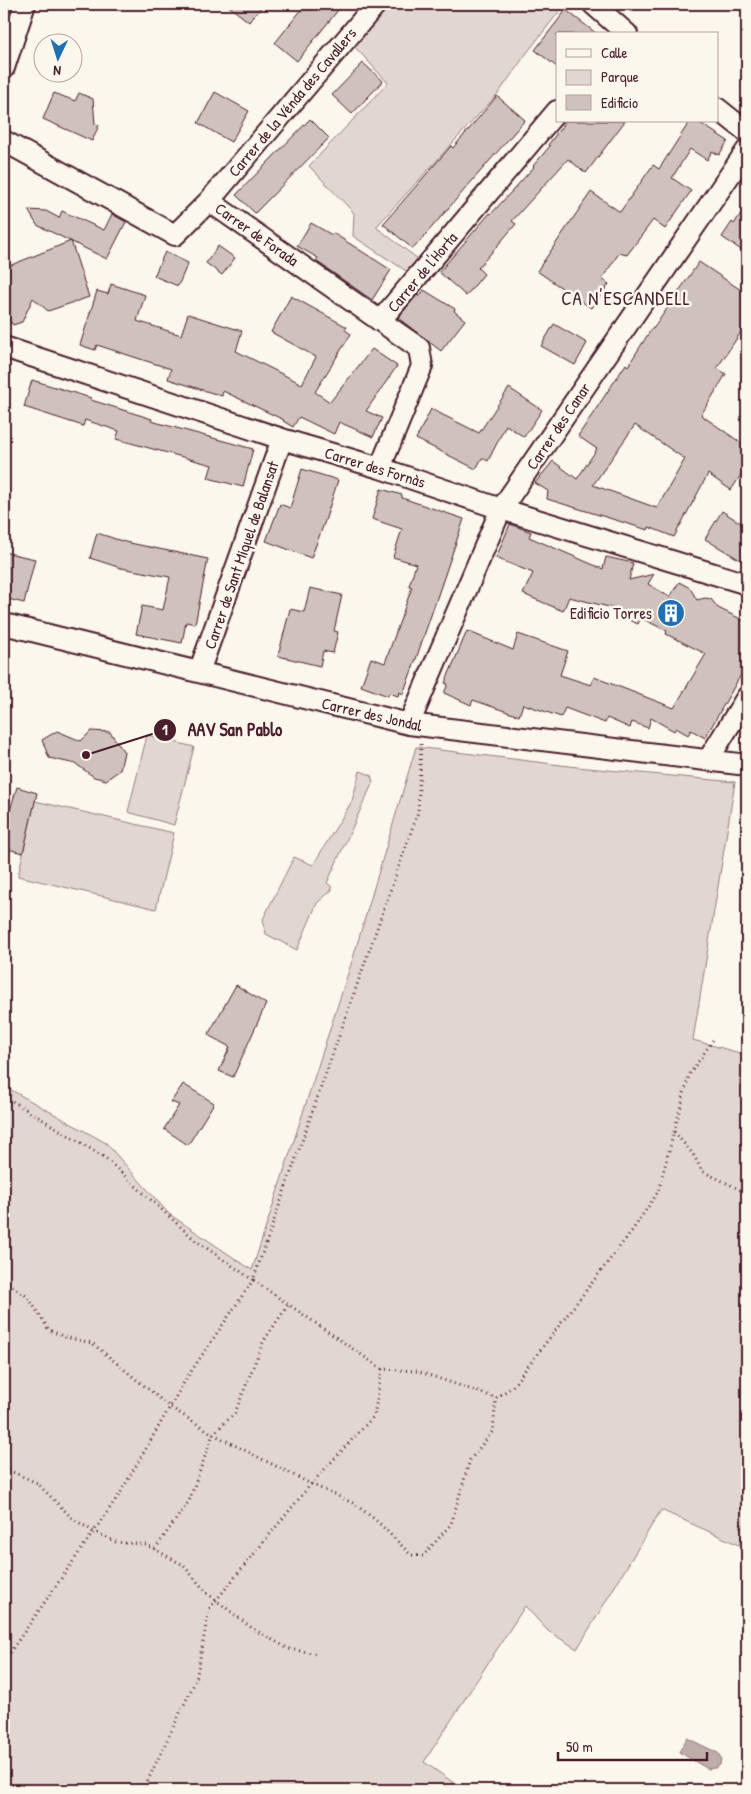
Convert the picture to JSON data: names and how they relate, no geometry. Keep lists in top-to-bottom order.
{
  "streets": {
    "street": [
      "Carrer de la Vénda des Cavallers",
      "Carrer de Forada",
      "Carrer de l'Horta",
      "Carrer des Canar",
      "Carrer des Fornàs",
      "Carrer de Sant Miquel de Balansat",
      "Carrer des Jondal"
    ]
  },
  "crossings": [
    ["Carrer de la Vénda des Cavallers", "Carrer de Forada"],
    ["Carrer de Forada", "Carrer de l'Horta"],
    ["Carrer de l'Horta", "Carrer des Fornàs"],
    ["Carrer des Canar", "Carrer des Fornàs"],
    ["Carrer des Canar", "Carrer des Jondal"],
    ["Carrer des Fornàs", "Carrer de Sant Miquel de Balansat"],
    ["Carrer de Sant Miquel de Balansat", "Carrer des Jondal"]
  ],
  "districts": ["CA N'ESCANDELL"],
  "places": {
    "building": ["Edificio Torres"],
    "other": ["AAV San Pablo"]
  },
  "legend": ["Calle", "Parque", "Edificio"],
  "scale_bar": "50 m",
  "north": "bottom"
}
